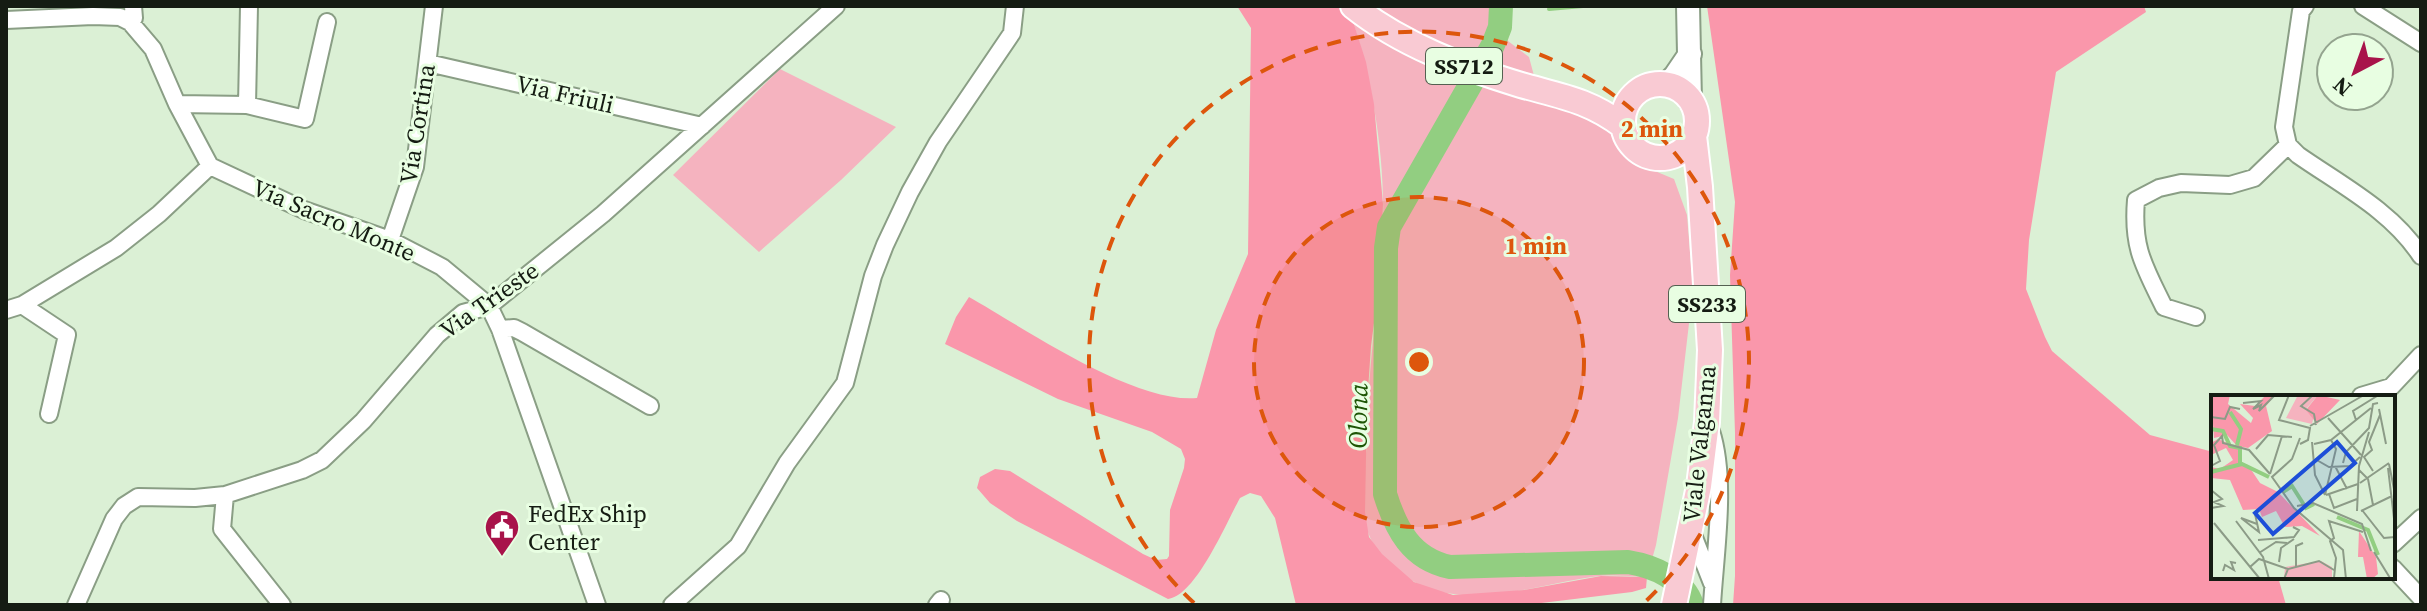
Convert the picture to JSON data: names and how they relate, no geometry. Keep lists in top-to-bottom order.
{
  "streets": {
    "main road": ["SS712", "SS233", "Viale Valganna"],
    "street": [
      "Via Friuli",
      "Via Cortina",
      "Via Sacro Monte",
      "Via Trieste"
    ]
  },
  "crossings": [
    ["SS712", "Viale Valganna"],
    ["Via Friuli", "Via Cortina"],
    ["Via Friuli", "Via Trieste"],
    ["Via Cortina", "Via Sacro Monte"],
    ["Via Sacro Monte", "Via Trieste"]
  ],
  "water": ["Olona"],
  "places": {
    "public building": ["FedEx Ship Center"]
  },
  "north": "bottom left",
  "rings": ["2 min", "1 min"]
}
